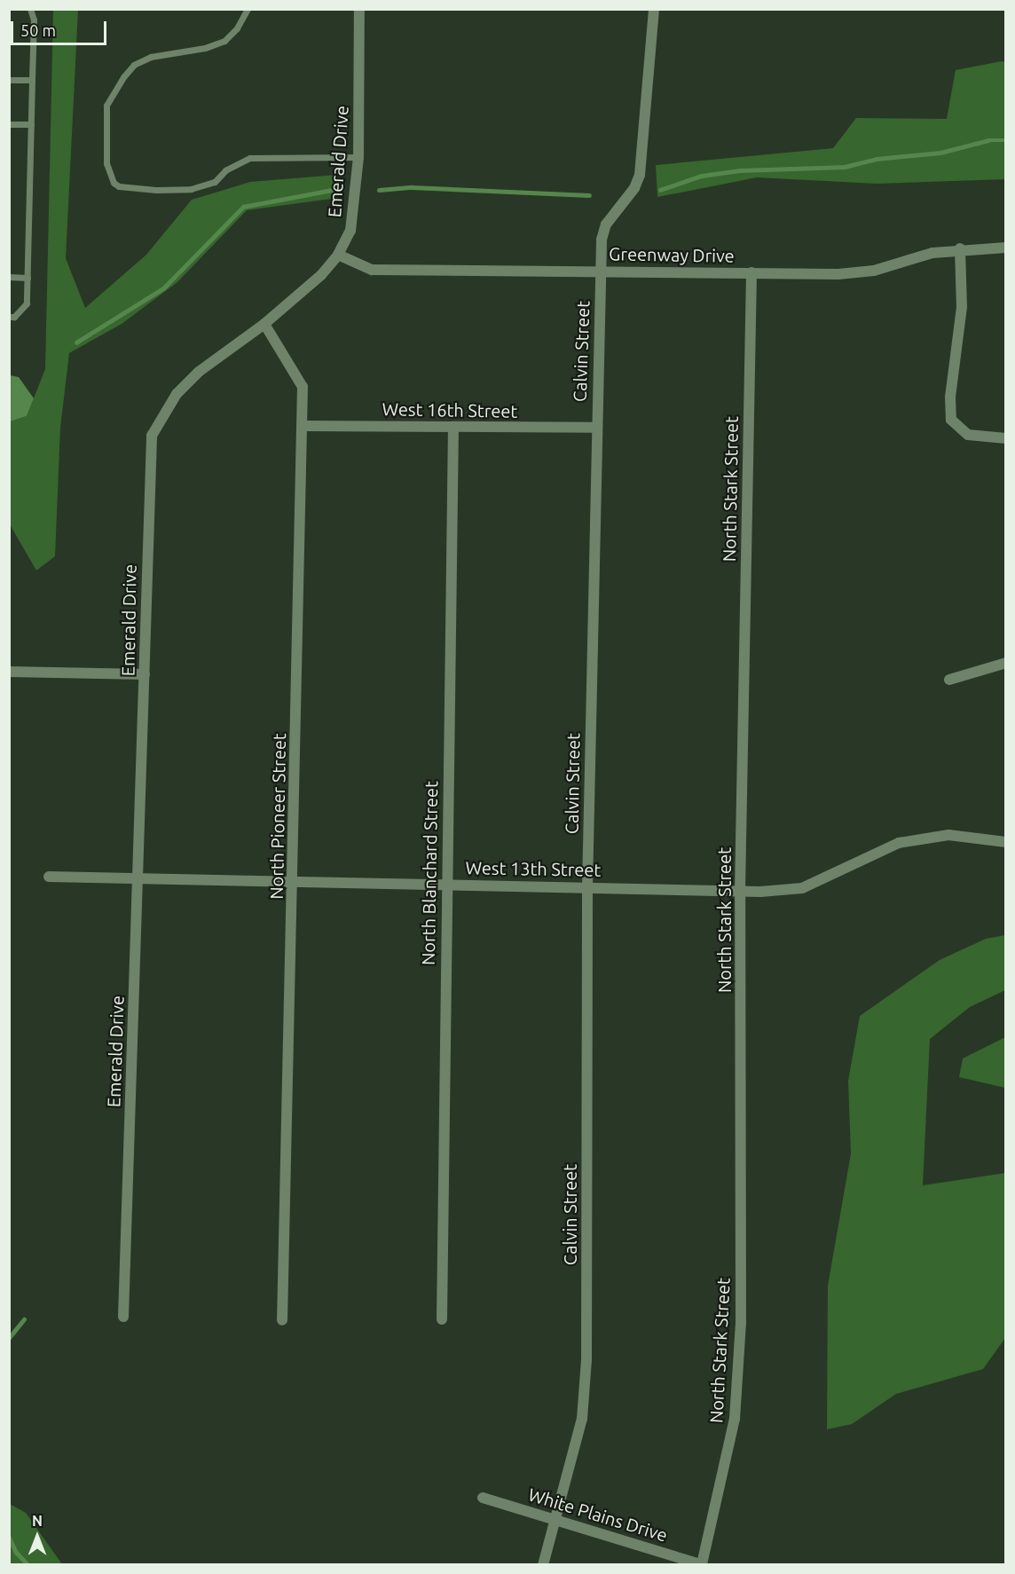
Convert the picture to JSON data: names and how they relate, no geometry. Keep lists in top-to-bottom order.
{
  "streets": {
    "street": [
      "Emerald Drive",
      "Greenway Drive",
      "Calvin Street",
      "West 16th Street",
      "North Stark Street",
      "North Pioneer Street",
      "West 13th Street",
      "North Blanchard Street",
      "White Plains Drive"
    ]
  },
  "crossings": [
    ["Emerald Drive", "Greenway Drive"],
    ["Emerald Drive", "North Pioneer Street"],
    ["Emerald Drive", "West 13th Street"],
    ["Greenway Drive", "Calvin Street"],
    ["Greenway Drive", "North Stark Street"],
    ["Calvin Street", "West 16th Street"],
    ["Calvin Street", "West 13th Street"],
    ["Calvin Street", "White Plains Drive"],
    ["West 16th Street", "North Pioneer Street"],
    ["West 16th Street", "North Blanchard Street"],
    ["North Stark Street", "West 13th Street"],
    ["North Stark Street", "White Plains Drive"],
    ["North Pioneer Street", "West 13th Street"],
    ["West 13th Street", "North Blanchard Street"]
  ],
  "scale_bar": "50 m",
  "north": "top"
}
